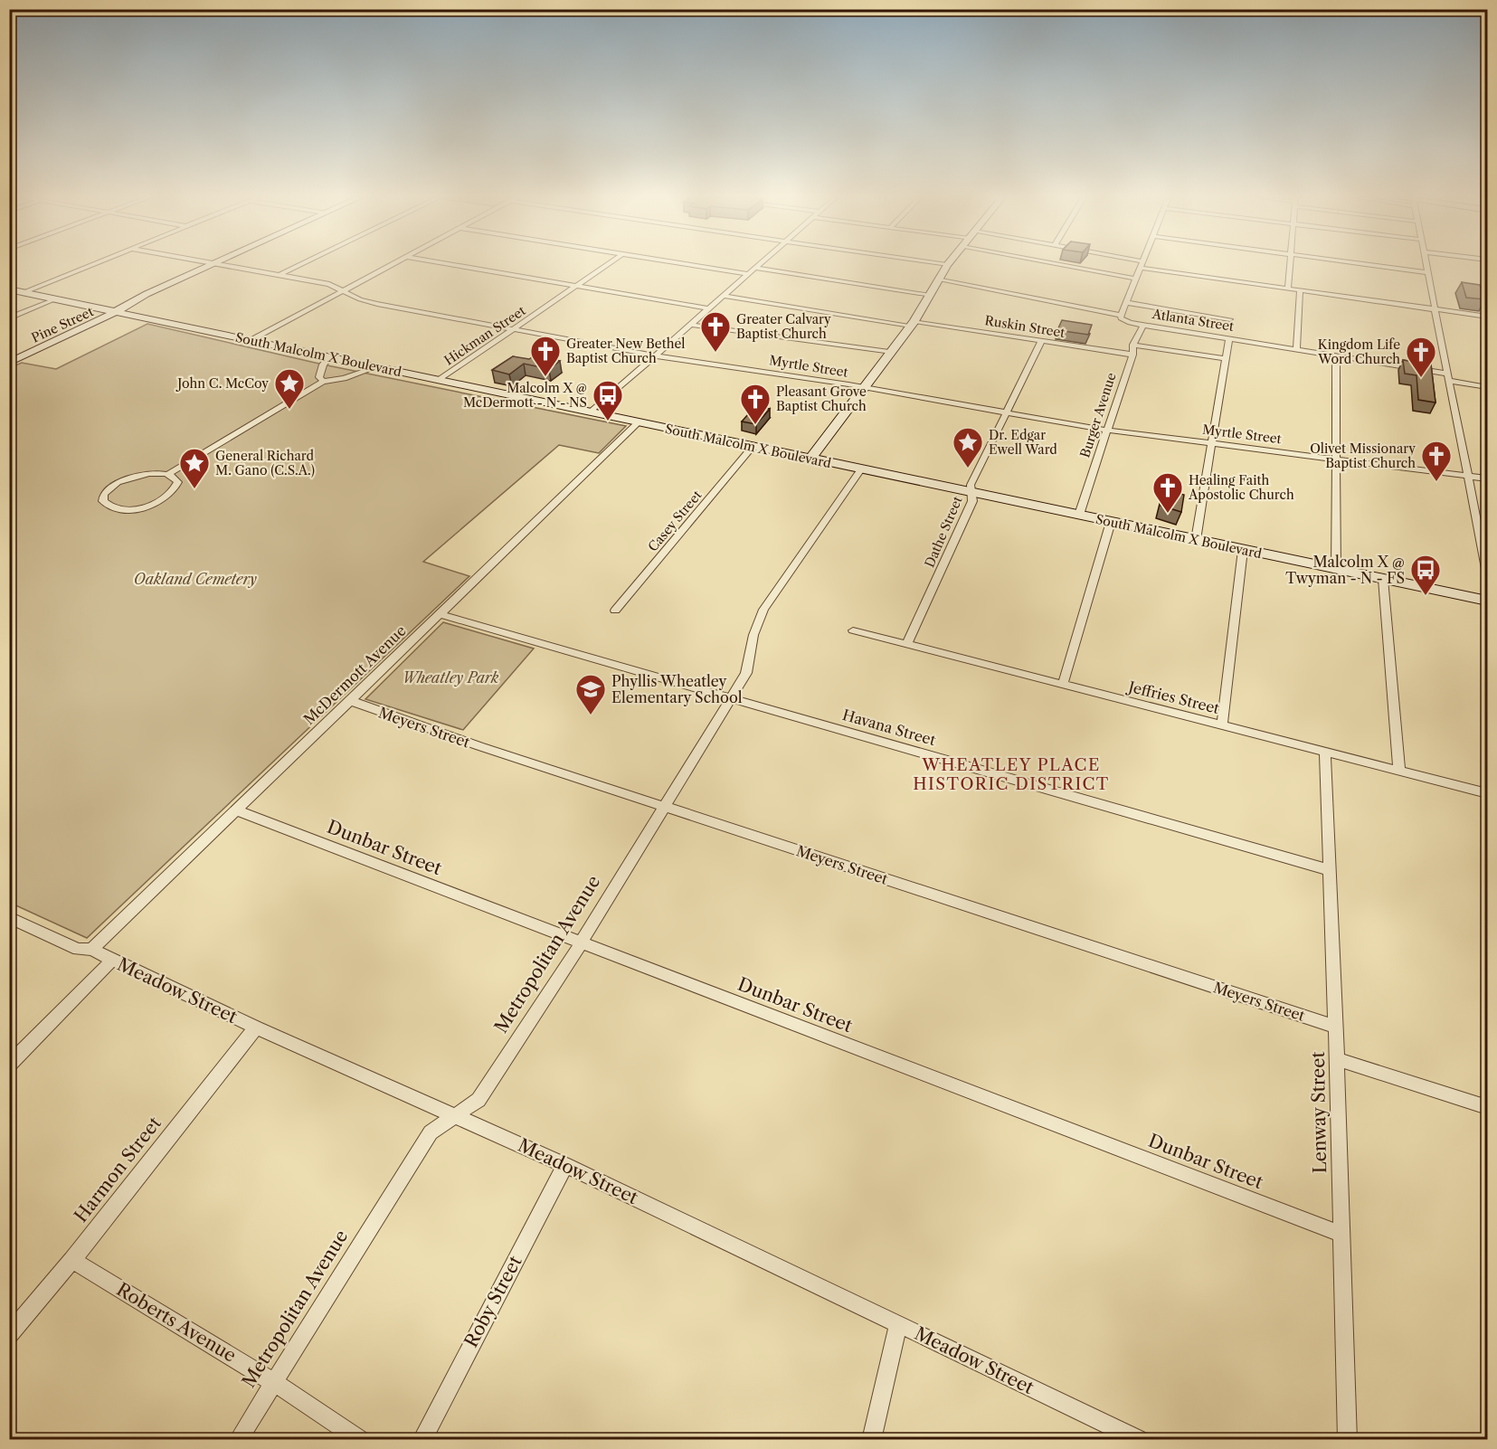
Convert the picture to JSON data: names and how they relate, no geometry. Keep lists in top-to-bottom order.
{
  "streets": {
    "street": [
      "Atlanta Street",
      "Pine Street",
      "Ruskin Street",
      "Hickman Street",
      "South Malcolm X Boulevard",
      "Myrtle Street",
      "Burger Avenue",
      "Casey Street",
      "Dathe Street",
      "McDermott Avenue",
      "Jeffries Street",
      "Meyers Street",
      "Havana Street",
      "Dunbar Street",
      "Metropolitan Avenue",
      "Meadow Street",
      "Lenway Street",
      "Harmon Street",
      "Roby Street",
      "Roberts Avenue"
    ]
  },
  "crossings": [
    ["Atlanta Street", "Burger Avenue"],
    ["Pine Street", "South Malcolm X Boulevard"],
    ["Ruskin Street", "Burger Avenue"],
    ["Ruskin Street", "Dathe Street"],
    ["Hickman Street", "South Malcolm X Boulevard"],
    ["Hickman Street", "Myrtle Street"],
    ["South Malcolm X Boulevard", "Burger Avenue"],
    ["South Malcolm X Boulevard", "Casey Street"],
    ["South Malcolm X Boulevard", "Dathe Street"],
    ["South Malcolm X Boulevard", "McDermott Avenue"],
    ["South Malcolm X Boulevard", "Metropolitan Avenue"],
    ["Myrtle Street", "Burger Avenue"],
    ["Myrtle Street", "Dathe Street"],
    ["Dathe Street", "Jeffries Street"],
    ["McDermott Avenue", "Meyers Street"],
    ["McDermott Avenue", "Havana Street"],
    ["McDermott Avenue", "Dunbar Street"],
    ["McDermott Avenue", "Meadow Street"],
    ["Jeffries Street", "Lenway Street"],
    ["Meyers Street", "Metropolitan Avenue"],
    ["Meyers Street", "Lenway Street"],
    ["Havana Street", "Metropolitan Avenue"],
    ["Havana Street", "Lenway Street"],
    ["Dunbar Street", "Metropolitan Avenue"],
    ["Dunbar Street", "Lenway Street"],
    ["Metropolitan Avenue", "Meadow Street"],
    ["Metropolitan Avenue", "Roberts Avenue"],
    ["Meadow Street", "Harmon Street"],
    ["Meadow Street", "Roby Street"],
    ["Harmon Street", "Roberts Avenue"]
  ],
  "districts": ["WHEATLEY PLACE HISTORIC DISTRICT"],
  "parks": ["Oakland Cemetery", "Wheatley Park"],
  "places": {
    "church": [
      "Greater Calvary Baptist Church",
      "Greater New Bethel Baptist Church",
      "Kingdom Life Word Church",
      "Pleasant Grove Baptist Church",
      "Olivet Missionary Baptist Church",
      "Healing Faith Apostolic Church"
    ],
    "place": ["John C. McCoy", "Dr. Edgar Ewell Ward", "General Richard M. Gano (C.S.A.)"],
    "bus stop": ["Malcolm X @ McDermott - N - NS", "Malcolm X @ Twyman - N - FS"],
    "school or university": ["Phyllis Wheatley Elementary School"]
  }
}
